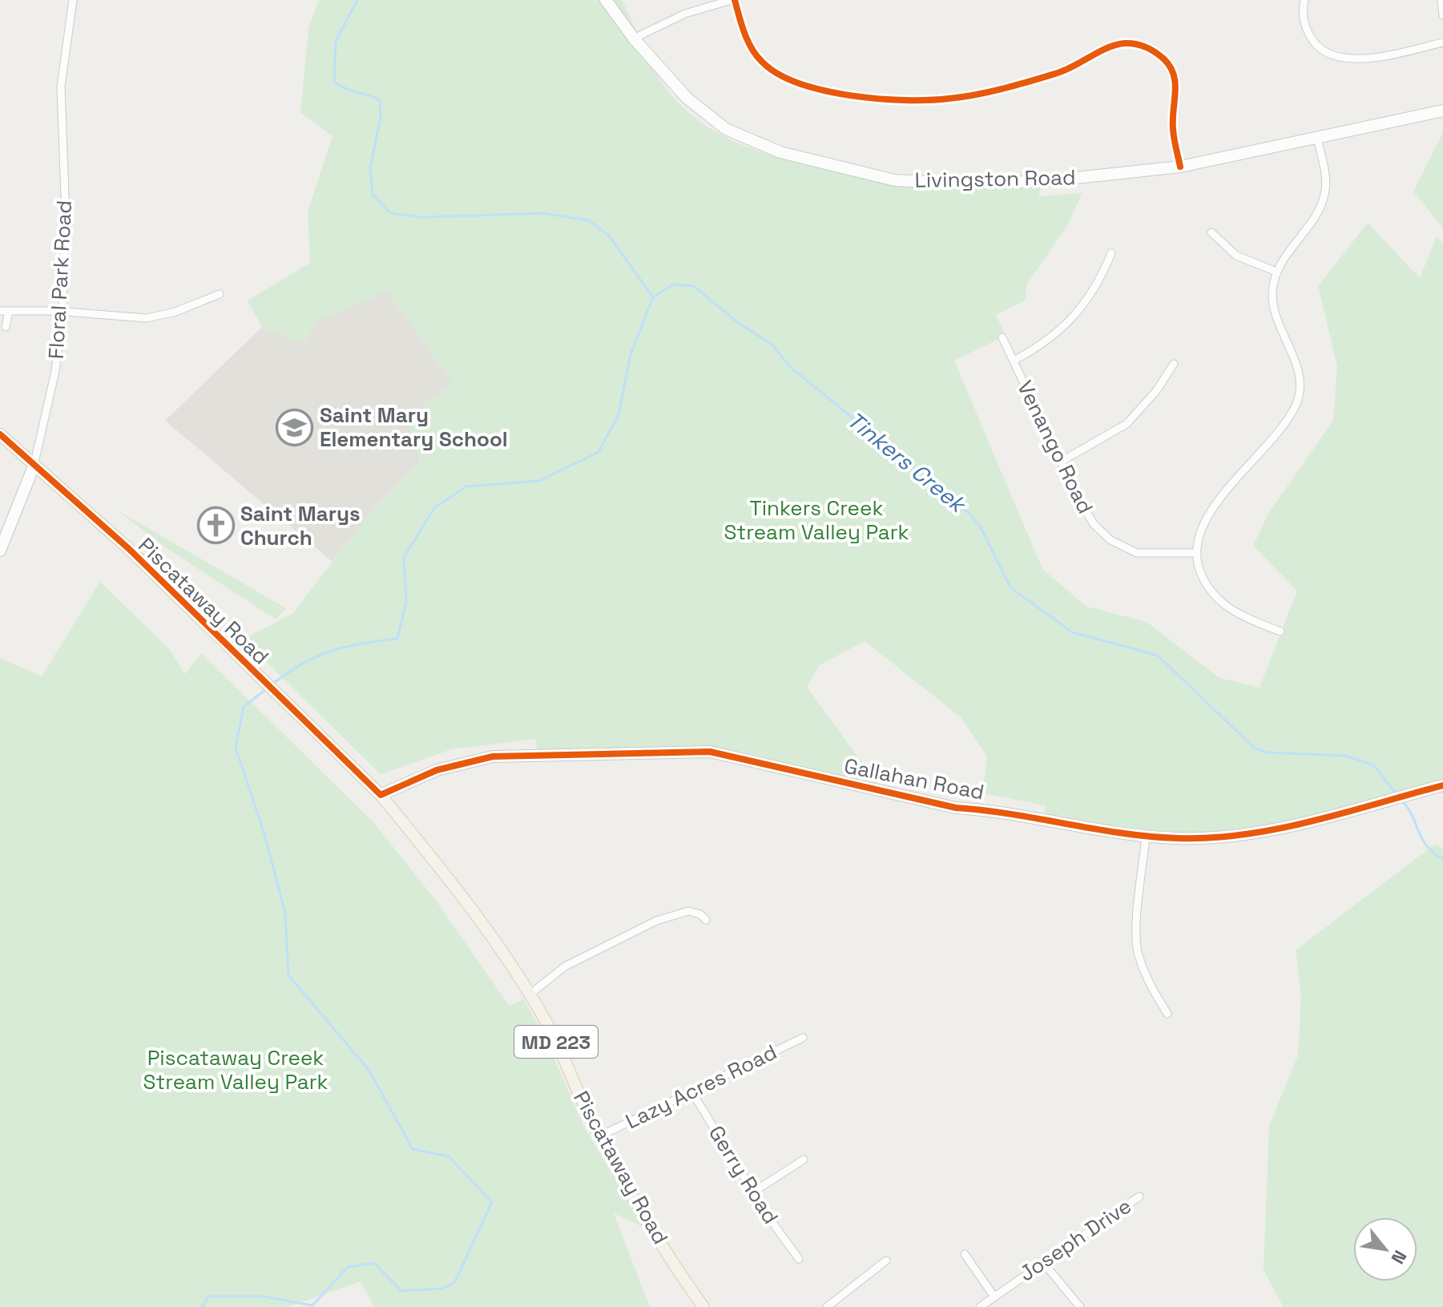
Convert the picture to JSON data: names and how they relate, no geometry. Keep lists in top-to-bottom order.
{
  "streets": {
    "main road": ["Piscataway Road", "MD 223"],
    "street": [
      "Livingston Road",
      "Floral Park Road",
      "Venango Road",
      "Gallahan Road",
      "Lazy Acres Road",
      "Gerry Road",
      "Joseph Drive"
    ]
  },
  "crossings": [
    ["Floral Park Road", "Piscataway Road"],
    ["Piscataway Road", "Gallahan Road"],
    ["Piscataway Road", "Lazy Acres Road"],
    ["Lazy Acres Road", "Gerry Road"]
  ],
  "water": ["Tinkers Creek"],
  "parks": ["Tinkers Creek Stream Valley Park", "Piscataway Creek Stream Valley Park"],
  "places": {
    "school or university": ["Saint Mary Elementary School"],
    "church": ["Saint Marys Church"]
  },
  "north": "bottom right"
}
